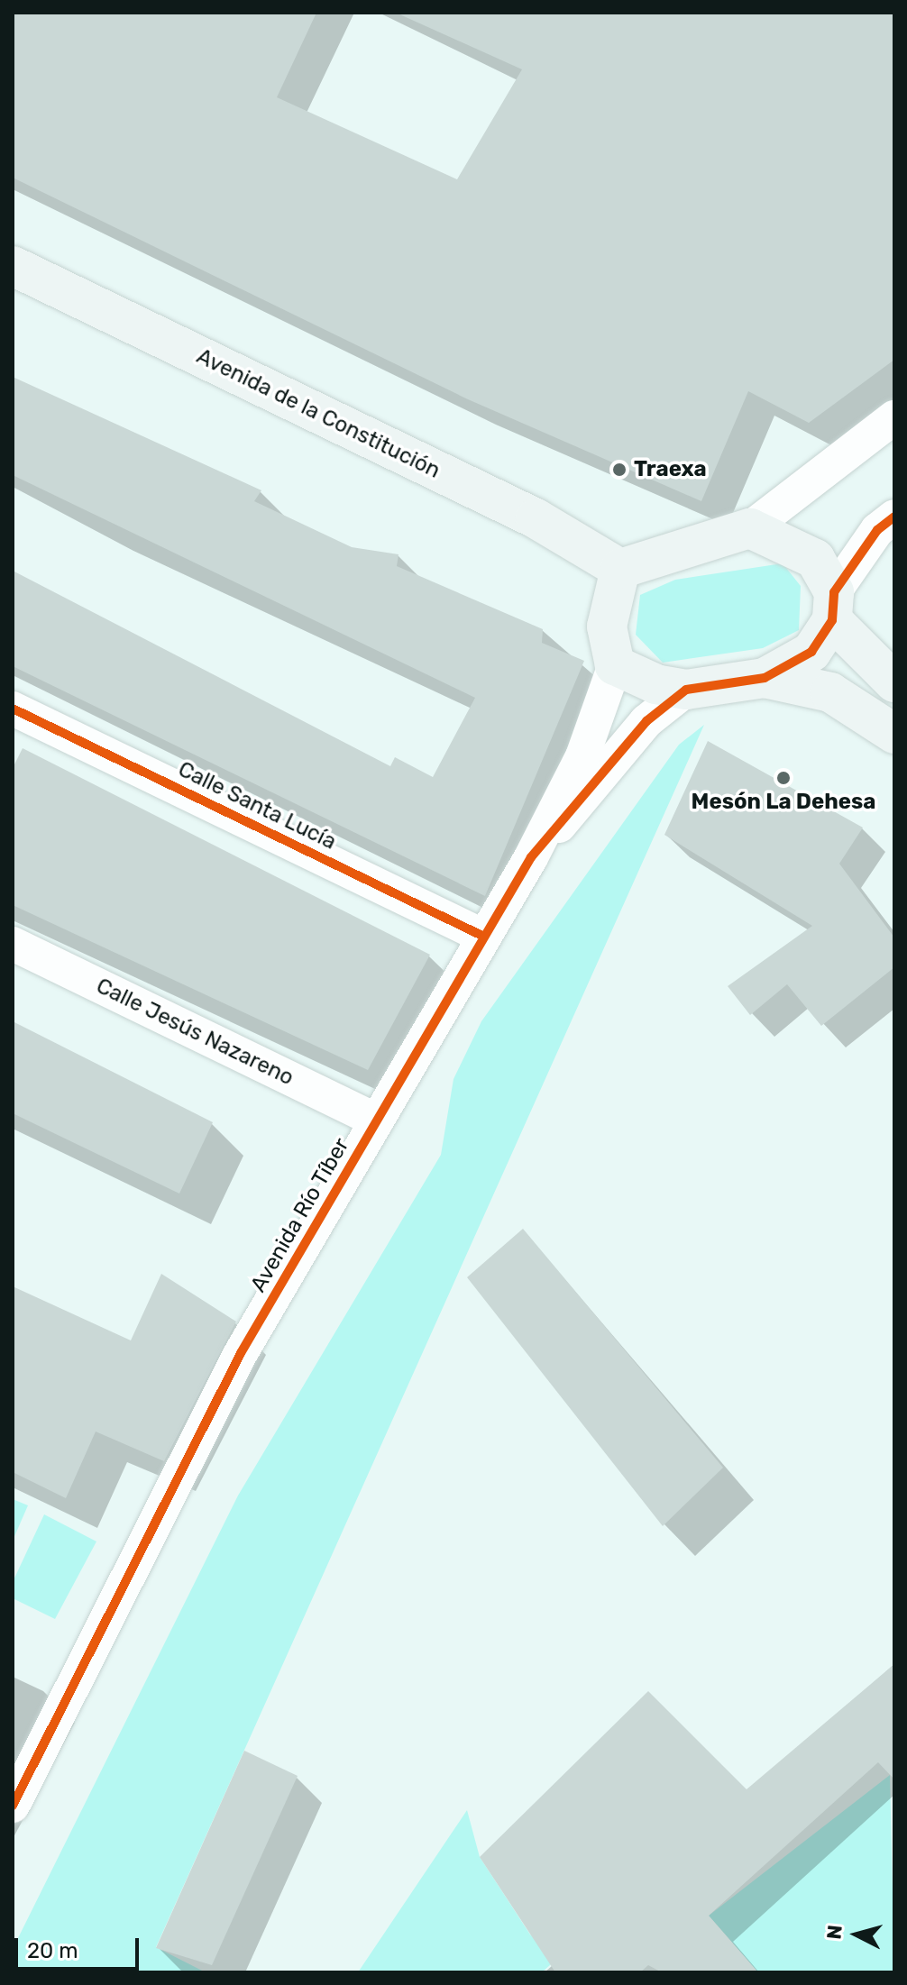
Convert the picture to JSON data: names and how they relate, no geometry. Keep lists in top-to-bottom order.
{
  "streets": {
    "main road": ["Avenida de la Constitución"],
    "street": ["Calle Santa Lucía", "Calle Jesús Nazareno", "Avenida Río Tíber"]
  },
  "crossings": [
    ["Avenida de la Constitución", "Avenida Río Tíber"],
    ["Calle Santa Lucía", "Avenida Río Tíber"],
    ["Calle Jesús Nazareno", "Avenida Río Tíber"]
  ],
  "places": ["Traexa", "Mesón La Dehesa"],
  "scale_bar": "20 m",
  "north": "left"
}
